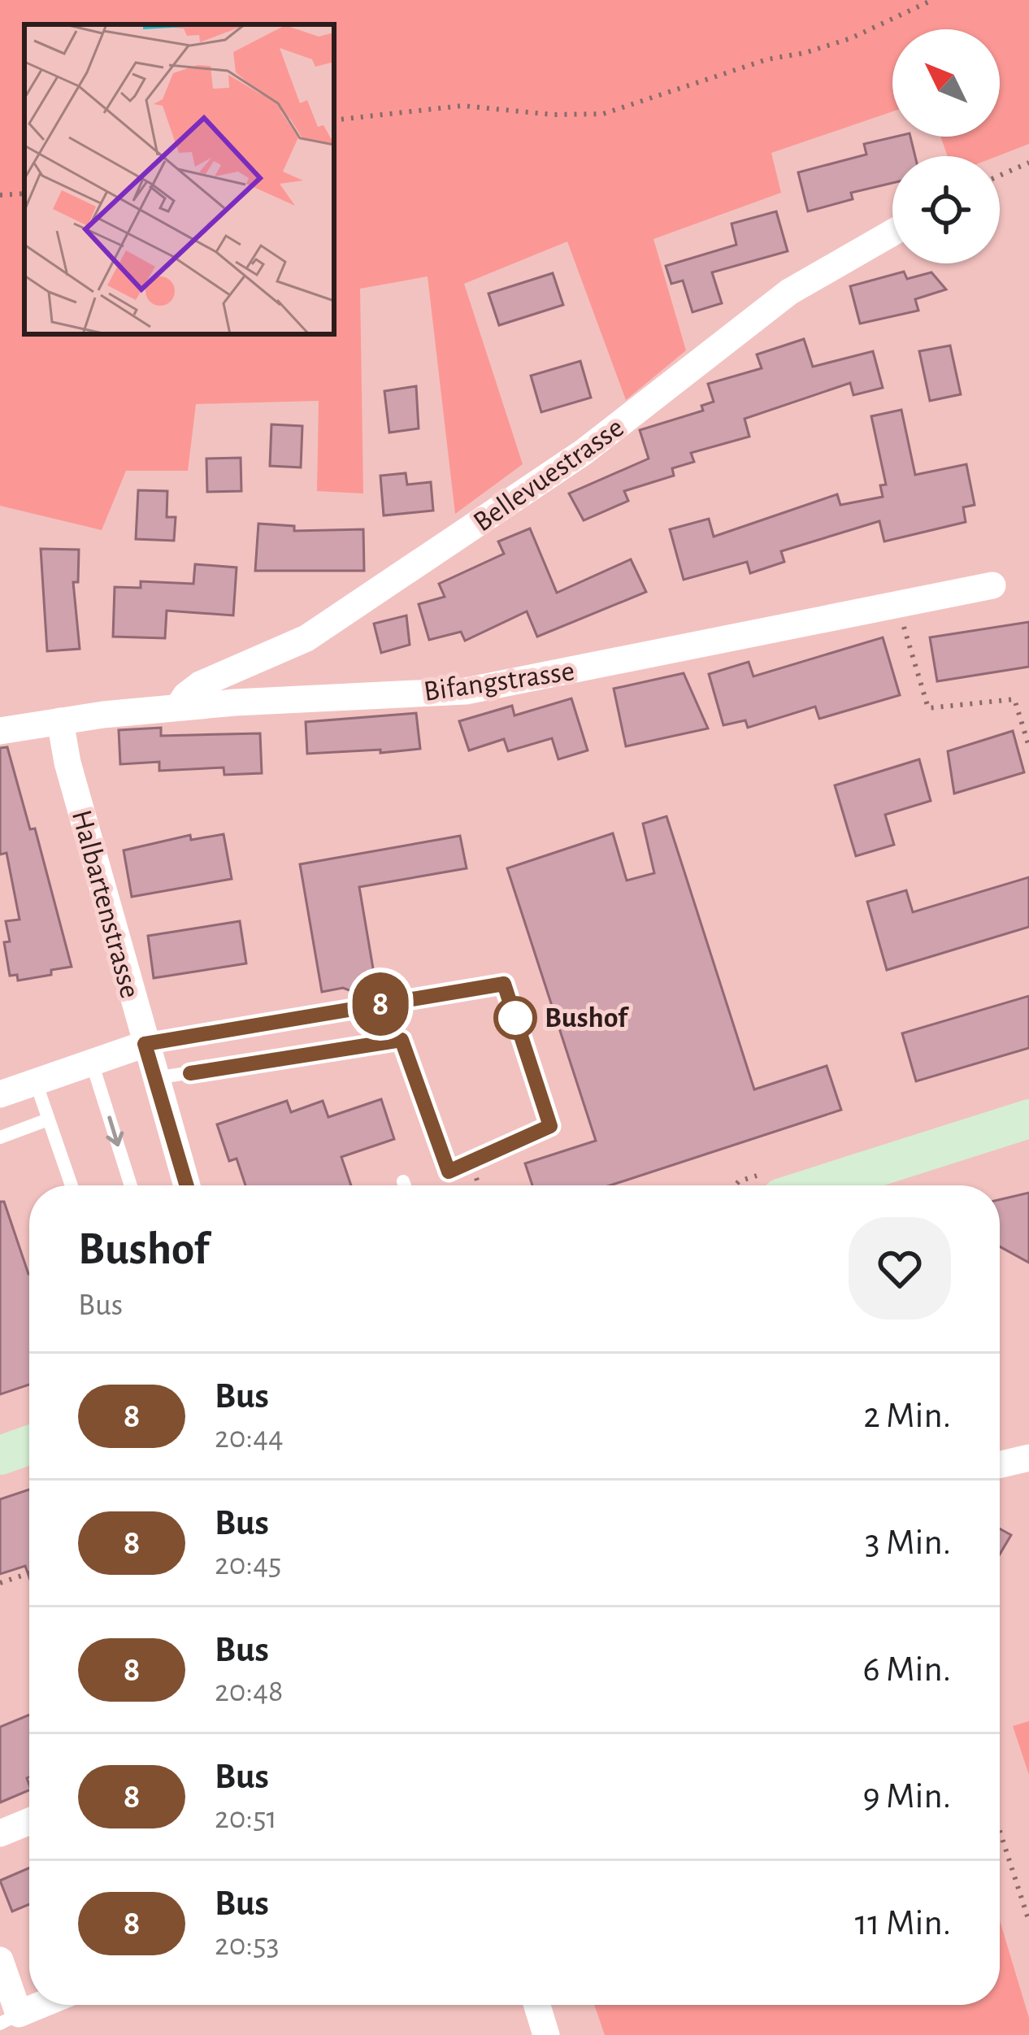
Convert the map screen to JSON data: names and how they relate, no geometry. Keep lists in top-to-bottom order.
{
  "streets": {
    "street": ["Bellevuestrasse", "Bifangstrasse", "Halbartenstrasse"]
  },
  "crossings": [
    ["Bellevuestrasse", "Bifangstrasse"],
    ["Bifangstrasse", "Halbartenstrasse"]
  ],
  "places": ["Bushof"],
  "lines": ["bus line 8"],
  "north": "top left",
  "page": {
    "on_map": "8",
    "heading": ["Bushof", "Bus"],
    "list": [
      {
        "mark": "8",
        "name": "Bus",
        "note": "20:44",
        "value": "2 Min."
      },
      {
        "mark": "8",
        "name": "Bus",
        "note": "20:45",
        "value": "3 Min."
      },
      {
        "mark": "8",
        "name": "Bus",
        "note": "20:48",
        "value": "6 Min."
      },
      {
        "mark": "8",
        "name": "Bus",
        "note": "20:51",
        "value": "9 Min."
      },
      {
        "mark": "8",
        "name": "Bus",
        "note": "20:53",
        "value": "11 Min."
      }
    ]
  }
}
